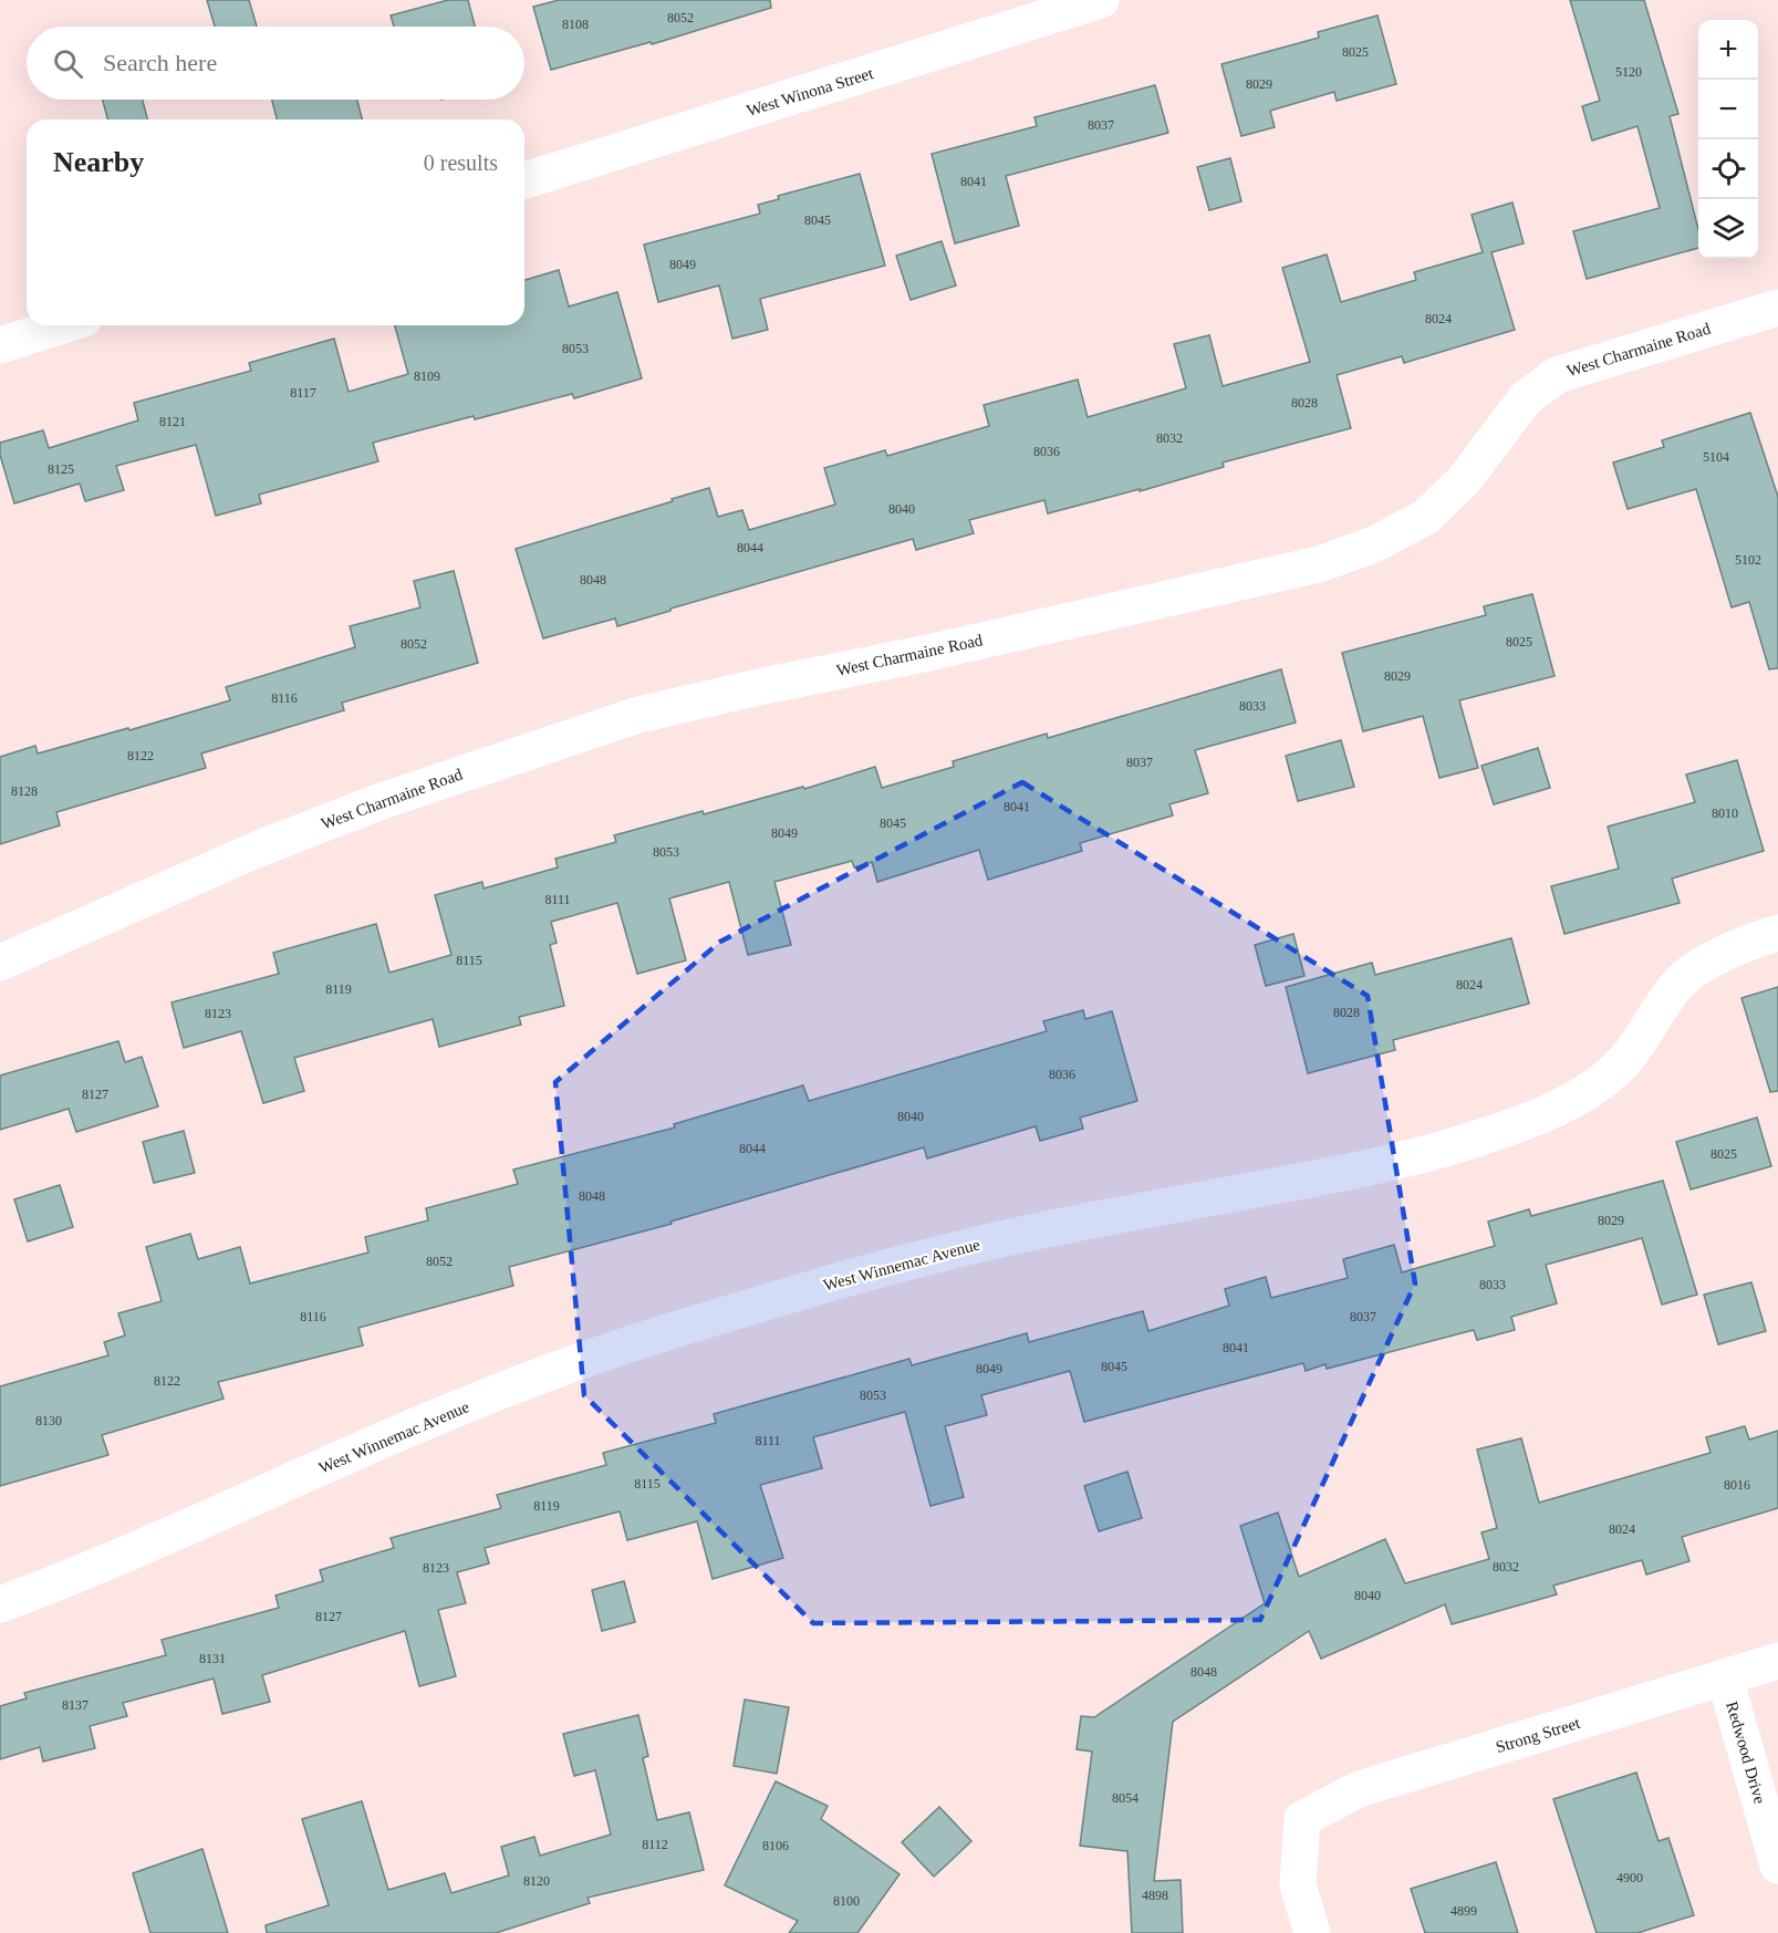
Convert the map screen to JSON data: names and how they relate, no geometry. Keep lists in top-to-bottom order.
{
  "streets": {
    "street": [
      "West Winona Street",
      "West Charmaine Road",
      "West Winnemac Avenue",
      "Strong Street",
      "Redwood Drive"
    ]
  },
  "crossings": [
    ["Strong Street", "Redwood Drive"]
  ],
  "house_numbers": [
    "8052",
    "8108",
    "8025",
    "5120",
    "8029",
    "8037",
    "8041",
    "8045",
    "8049",
    "8024",
    "8053",
    "8109",
    "8117",
    "8028",
    "8121",
    "8032",
    "8036",
    "5104",
    "8125",
    "8040",
    "8044",
    "5102",
    "8048",
    "8025",
    "8052",
    "8029",
    "8116",
    "8033",
    "8122",
    "8037",
    "8128",
    "8041",
    "8010",
    "8045",
    "8049",
    "8053",
    "8111",
    "8115",
    "8024",
    "8119",
    "8028",
    "8123",
    "8036",
    "8127",
    "8040",
    "8044",
    "8025",
    "8048",
    "8029",
    "8052",
    "8033",
    "8116",
    "8037",
    "8041",
    "8045",
    "8049",
    "8122",
    "8053",
    "8130",
    "8111",
    "8115",
    "8016",
    "8119",
    "8024",
    "8032",
    "8123",
    "8040",
    "8127",
    "8131",
    "8048",
    "8137",
    "8054",
    "8112",
    "8106",
    "4900",
    "8120",
    "4898",
    "8100",
    "4899"
  ],
  "page": {
    "map_buttons": ["+", "−"],
    "search": "Search here",
    "heading": ["Nearby", "0 results"]
  }
}
